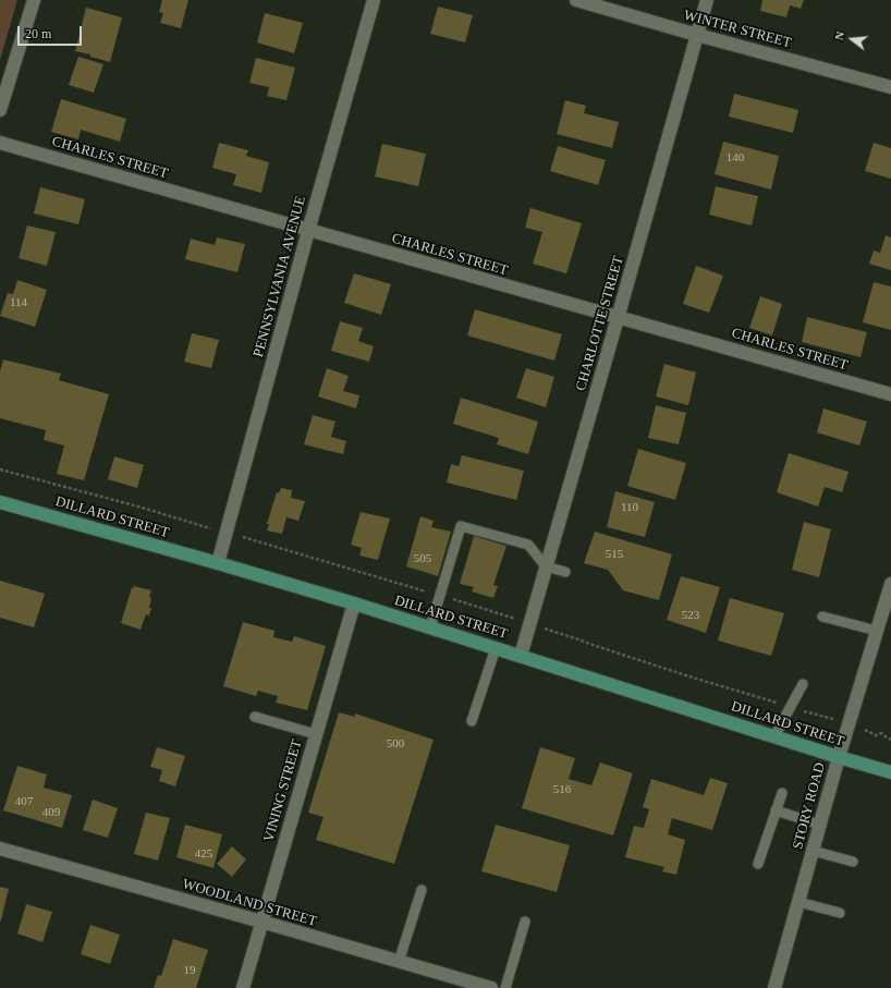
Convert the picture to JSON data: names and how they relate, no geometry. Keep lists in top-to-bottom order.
{
  "streets": {
    "main road": ["DILLARD STREET"],
    "street": [
      "WINTER STREET",
      "CHARLES STREET",
      "PENNSYLVANIA AVENUE",
      "CHARLOTTE STREET",
      "VINING STREET",
      "STORY ROAD",
      "WOODLAND STREET"
    ]
  },
  "crossings": [
    ["WINTER STREET", "CHARLOTTE STREET"],
    ["CHARLES STREET", "PENNSYLVANIA AVENUE"],
    ["CHARLES STREET", "CHARLOTTE STREET"],
    ["PENNSYLVANIA AVENUE", "DILLARD STREET"],
    ["CHARLOTTE STREET", "DILLARD STREET"],
    ["DILLARD STREET", "VINING STREET"],
    ["DILLARD STREET", "STORY ROAD"],
    ["VINING STREET", "WOODLAND STREET"]
  ],
  "house_numbers": [
    "140",
    "114",
    "110",
    "515",
    "505",
    "523",
    "500",
    "516",
    "407",
    "409",
    "425",
    "19"
  ],
  "scale_bar": "20 m",
  "north": "left"
}
